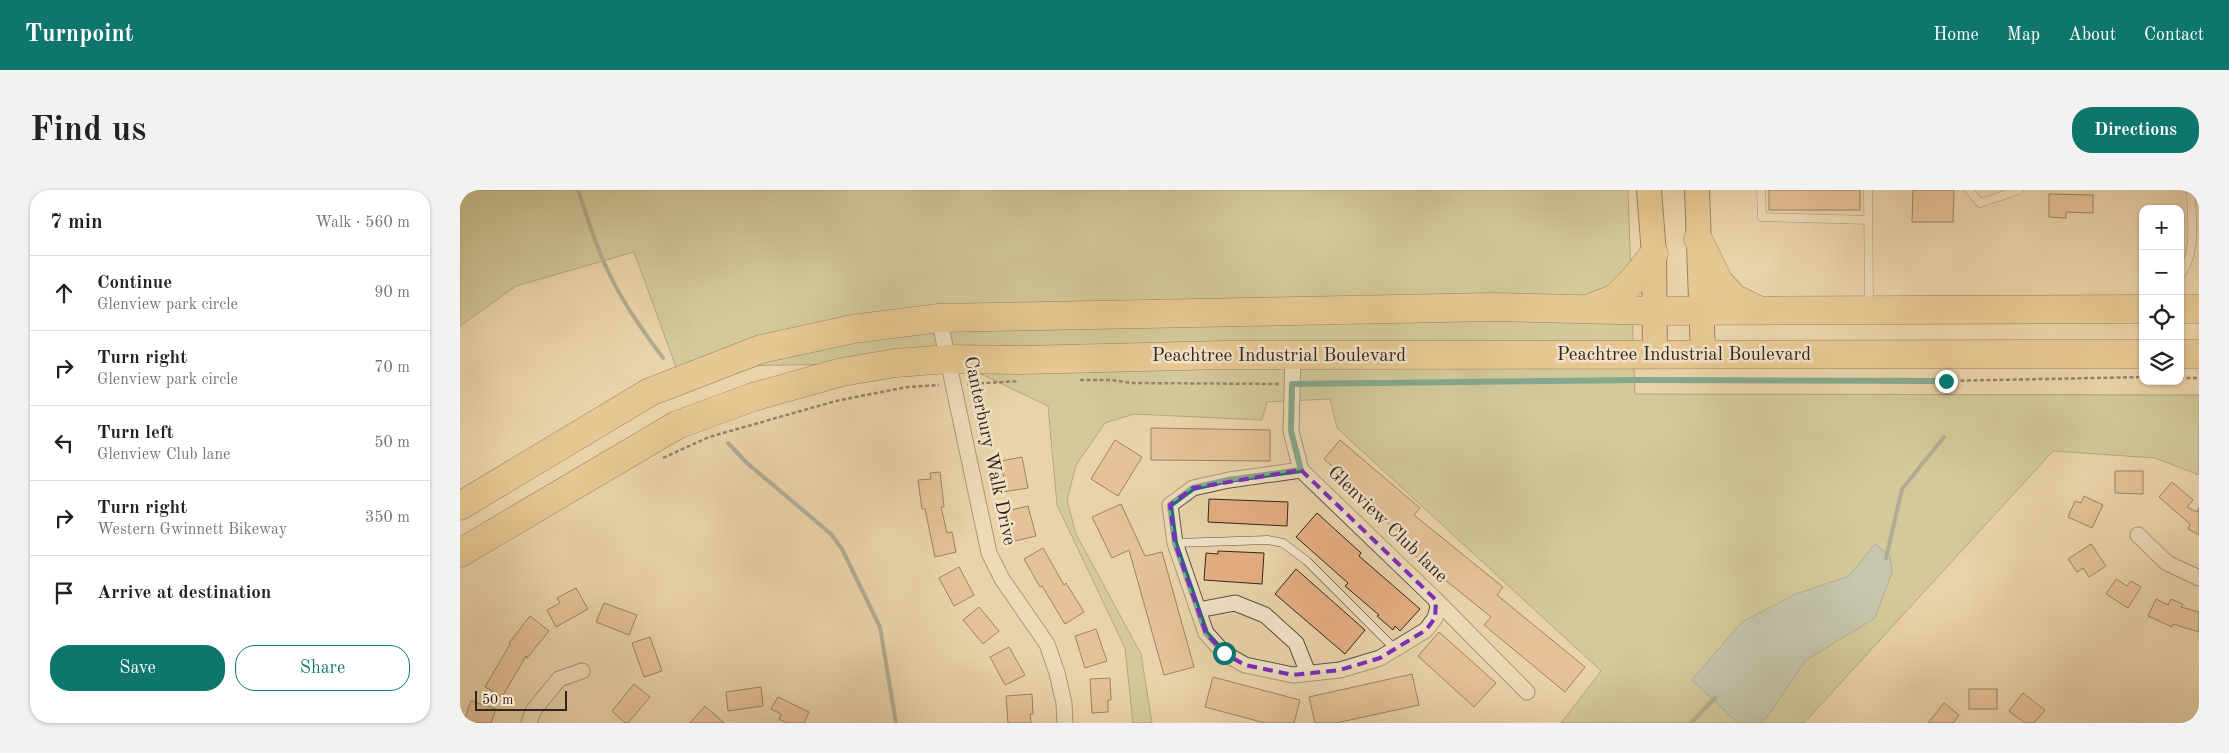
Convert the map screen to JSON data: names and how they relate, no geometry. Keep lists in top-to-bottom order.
{
  "streets": {
    "highway": ["Peachtree Industrial Boulevard"],
    "street": ["Canterbury Walk Drive", "Glenview Club lane"]
  },
  "crossings": [
    ["Peachtree Industrial Boulevard", "Canterbury Walk Drive"],
    ["Peachtree Industrial Boulevard", "Glenview Club lane"]
  ],
  "scale_bar": "50 m",
  "page": {
    "header": "Turnpoint",
    "nav": [
      "Home",
      "Map",
      "About",
      "Contact"
    ],
    "buttons": [
      "Directions",
      ["Save", "Share"]
    ],
    "title": "Find us",
    "heading": ["7 min", "Walk · 560 m"],
    "map_buttons": ["+", "−"],
    "list": [
      ["Continue", "Glenview park circle", "90 m"],
      ["Turn right", "Glenview park circle", "70 m"],
      ["Turn left", "Glenview Club lane", "50 m"],
      ["Turn right", "Western Gwinnett Bikeway", "350 m"],
      "Arrive at destination"
    ],
    "scale": "50 m"
  }
}
